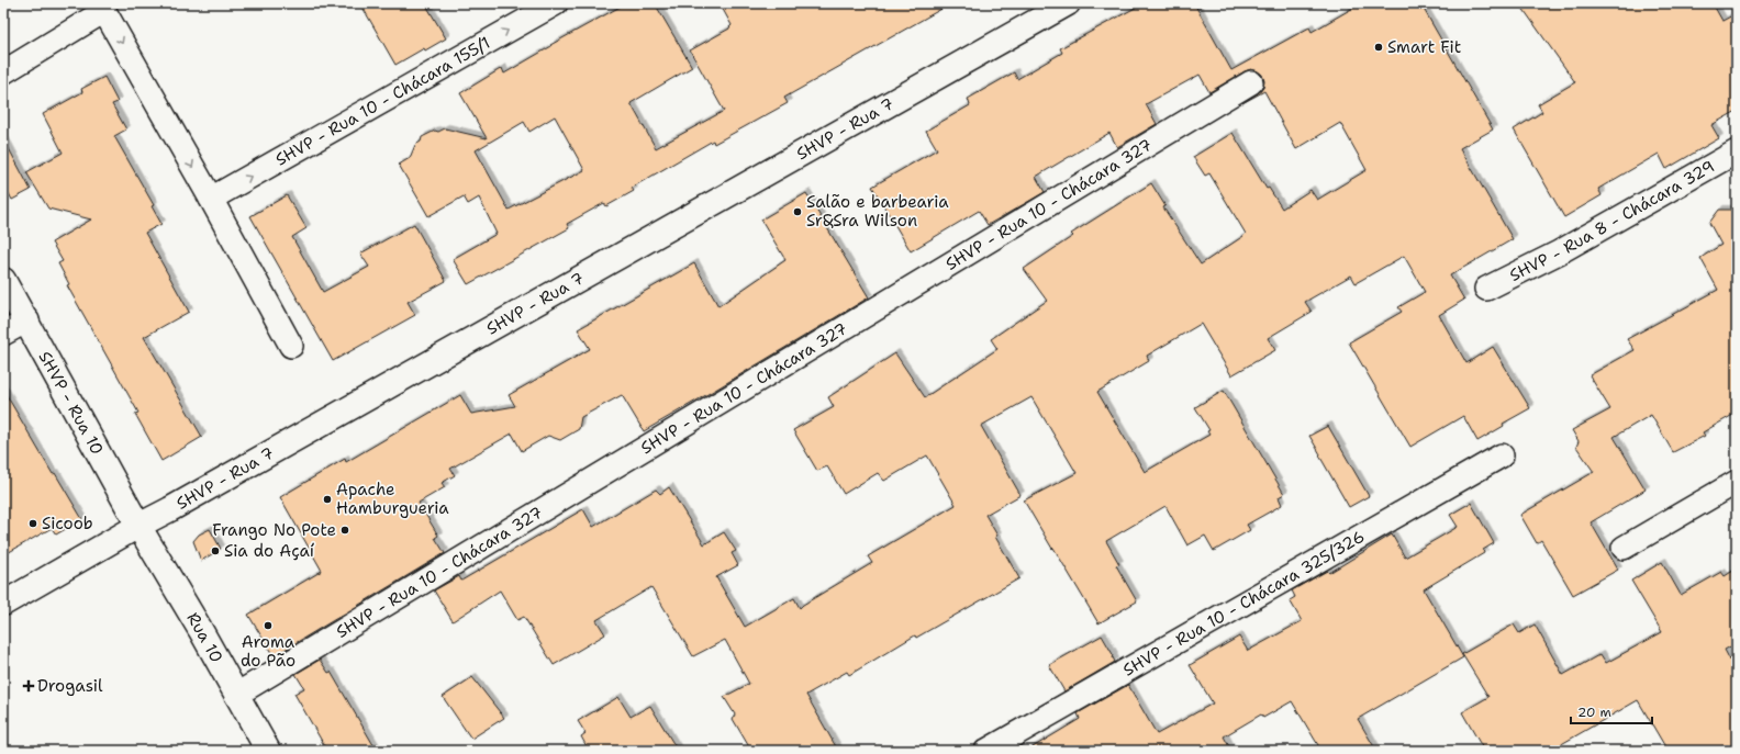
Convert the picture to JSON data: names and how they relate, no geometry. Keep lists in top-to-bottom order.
{
  "streets": {
    "street": [
      "SHVP - Rua 10 - Chácara 155/1",
      "SHVP - Rua 7",
      "SHVP - Rua 10 - Chácara 327",
      "SHVP - Rua 8 - Chácara 329",
      "SHVP - Rua 10",
      "SHVP - Rua 10 - Chácara 325/326",
      "Rua 10"
    ]
  },
  "crossings": [
    ["SHVP - Rua 7", "SHVP - Rua 10"],
    ["SHVP - Rua 7", "Rua 10"],
    ["SHVP - Rua 10 - Chácara 327", "Rua 10"],
    ["SHVP - Rua 10", "Rua 10"]
  ],
  "one_way": ["SHVP - Rua 10 - Chácara 155/1"],
  "places": {
    "other": [
      "Smart Fit",
      "Salão e barbearia Sr&Sra Wilson",
      "Apache Hamburgueria",
      "Sicoob",
      "Frango No Pote",
      "Sia do Açaí",
      "Aroma do Pão"
    ],
    "health": ["Drogasil"]
  },
  "scale_bar": "20 m"
}
